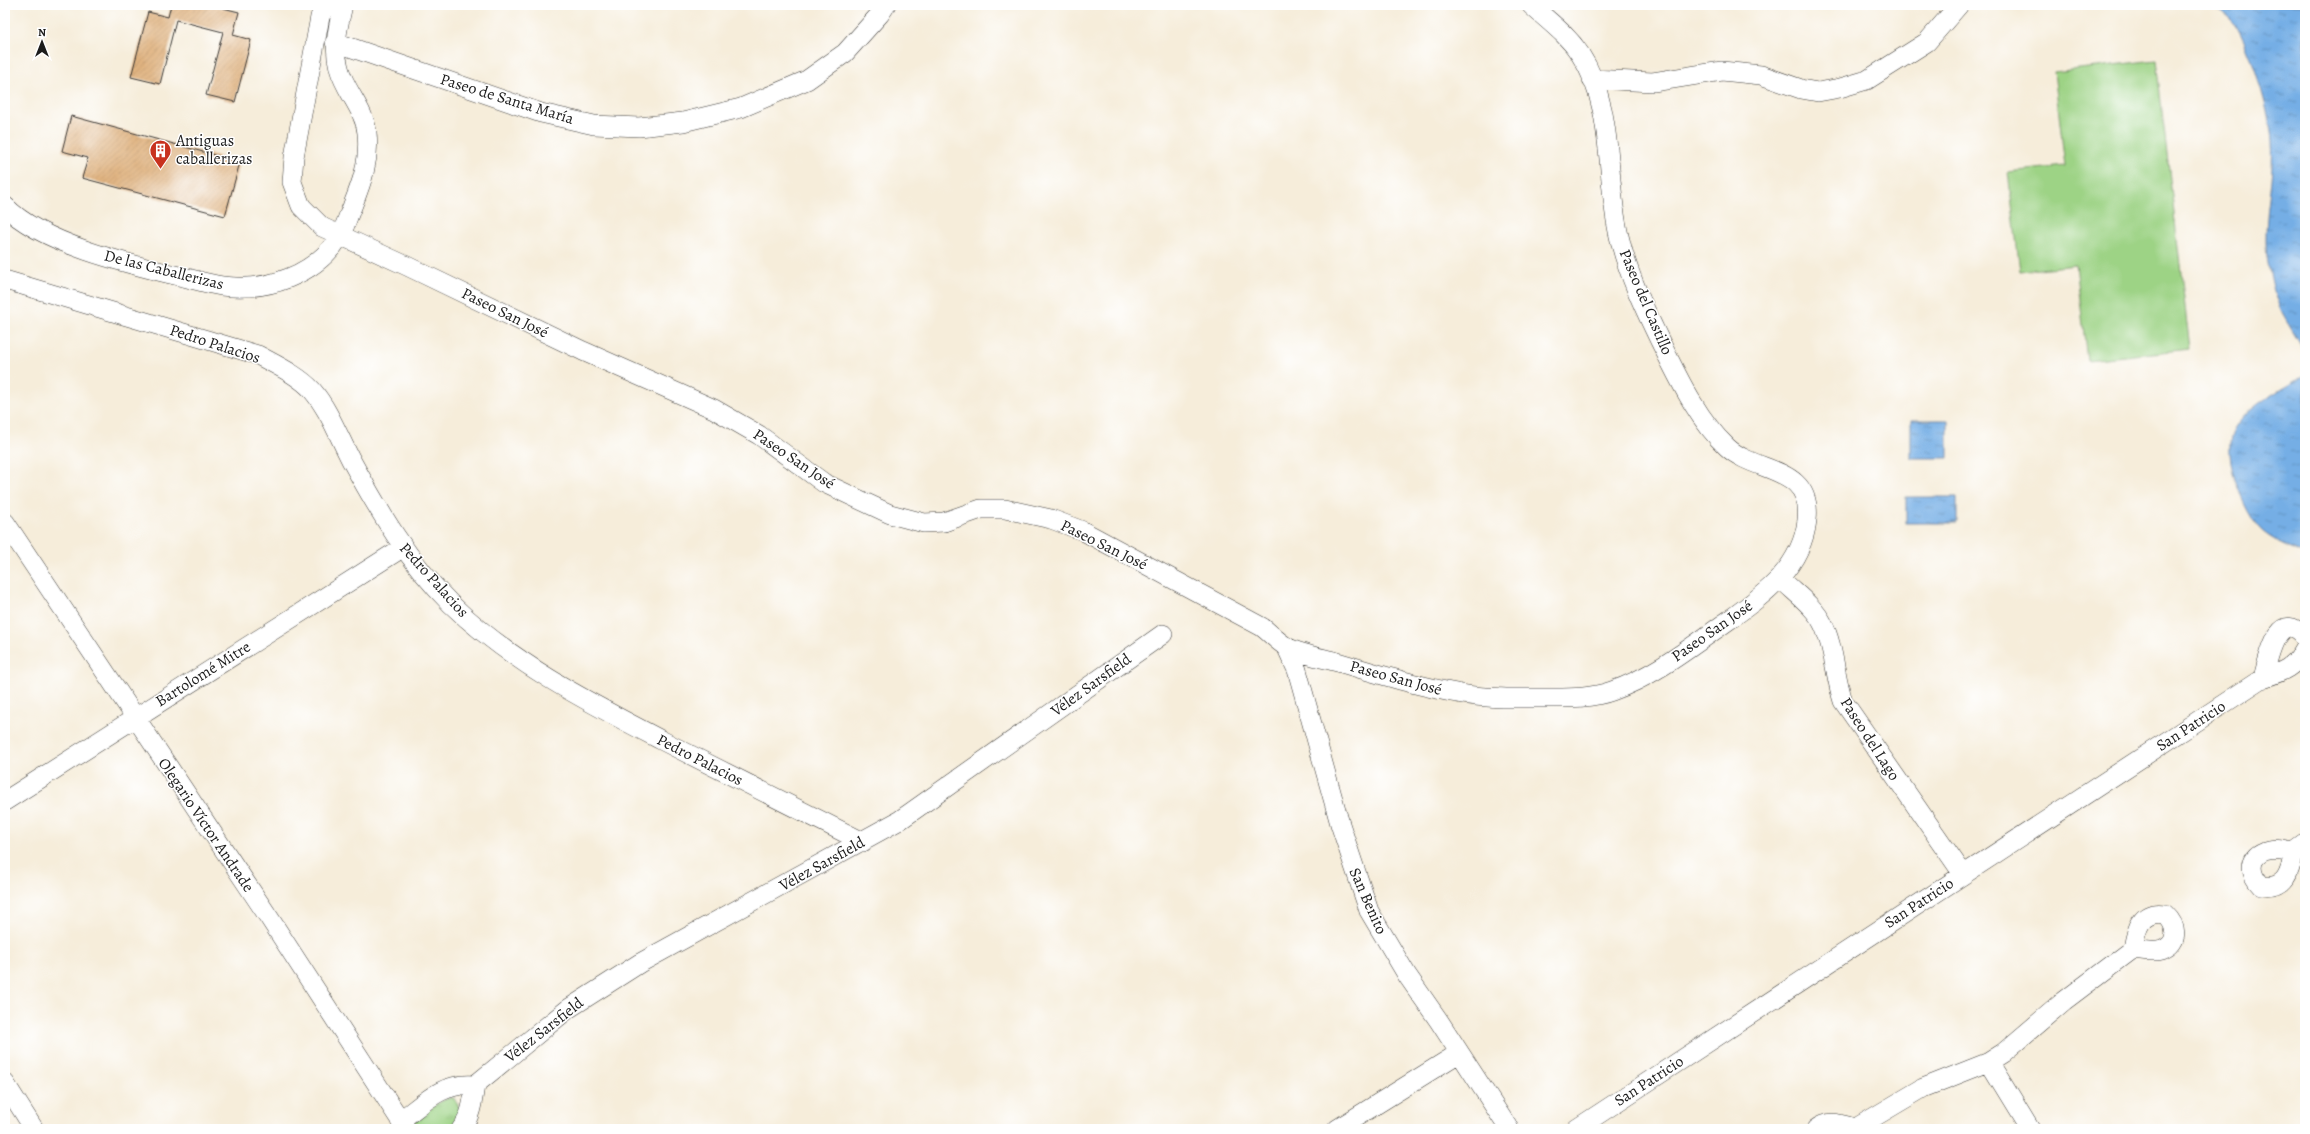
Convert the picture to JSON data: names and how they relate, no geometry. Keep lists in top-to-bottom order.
{
  "streets": {
    "street": [
      "Paseo de Santa María",
      "De las Caballerizas",
      "Paseo del Castillo",
      "Paseo San José",
      "Pedro Palacios",
      "Bartolomé Mitre",
      "Vélez Sarsfield",
      "San Patricio",
      "Paseo del Lago",
      "Olegario Víctor Andrade",
      "San Benito"
    ]
  },
  "crossings": [
    ["Paseo de Santa María", "De las Caballerizas"],
    ["De las Caballerizas", "Paseo San José"],
    ["Paseo del Castillo", "Paseo San José"],
    ["Paseo del Castillo", "Paseo del Lago"],
    ["Paseo San José", "Paseo del Lago"],
    ["Paseo San José", "San Benito"],
    ["Pedro Palacios", "Bartolomé Mitre"],
    ["Pedro Palacios", "Vélez Sarsfield"],
    ["Bartolomé Mitre", "Olegario Víctor Andrade"],
    ["San Patricio", "Paseo del Lago"]
  ],
  "places": {
    "building": ["Antiguas caballerizas"]
  },
  "north": "top"
}
